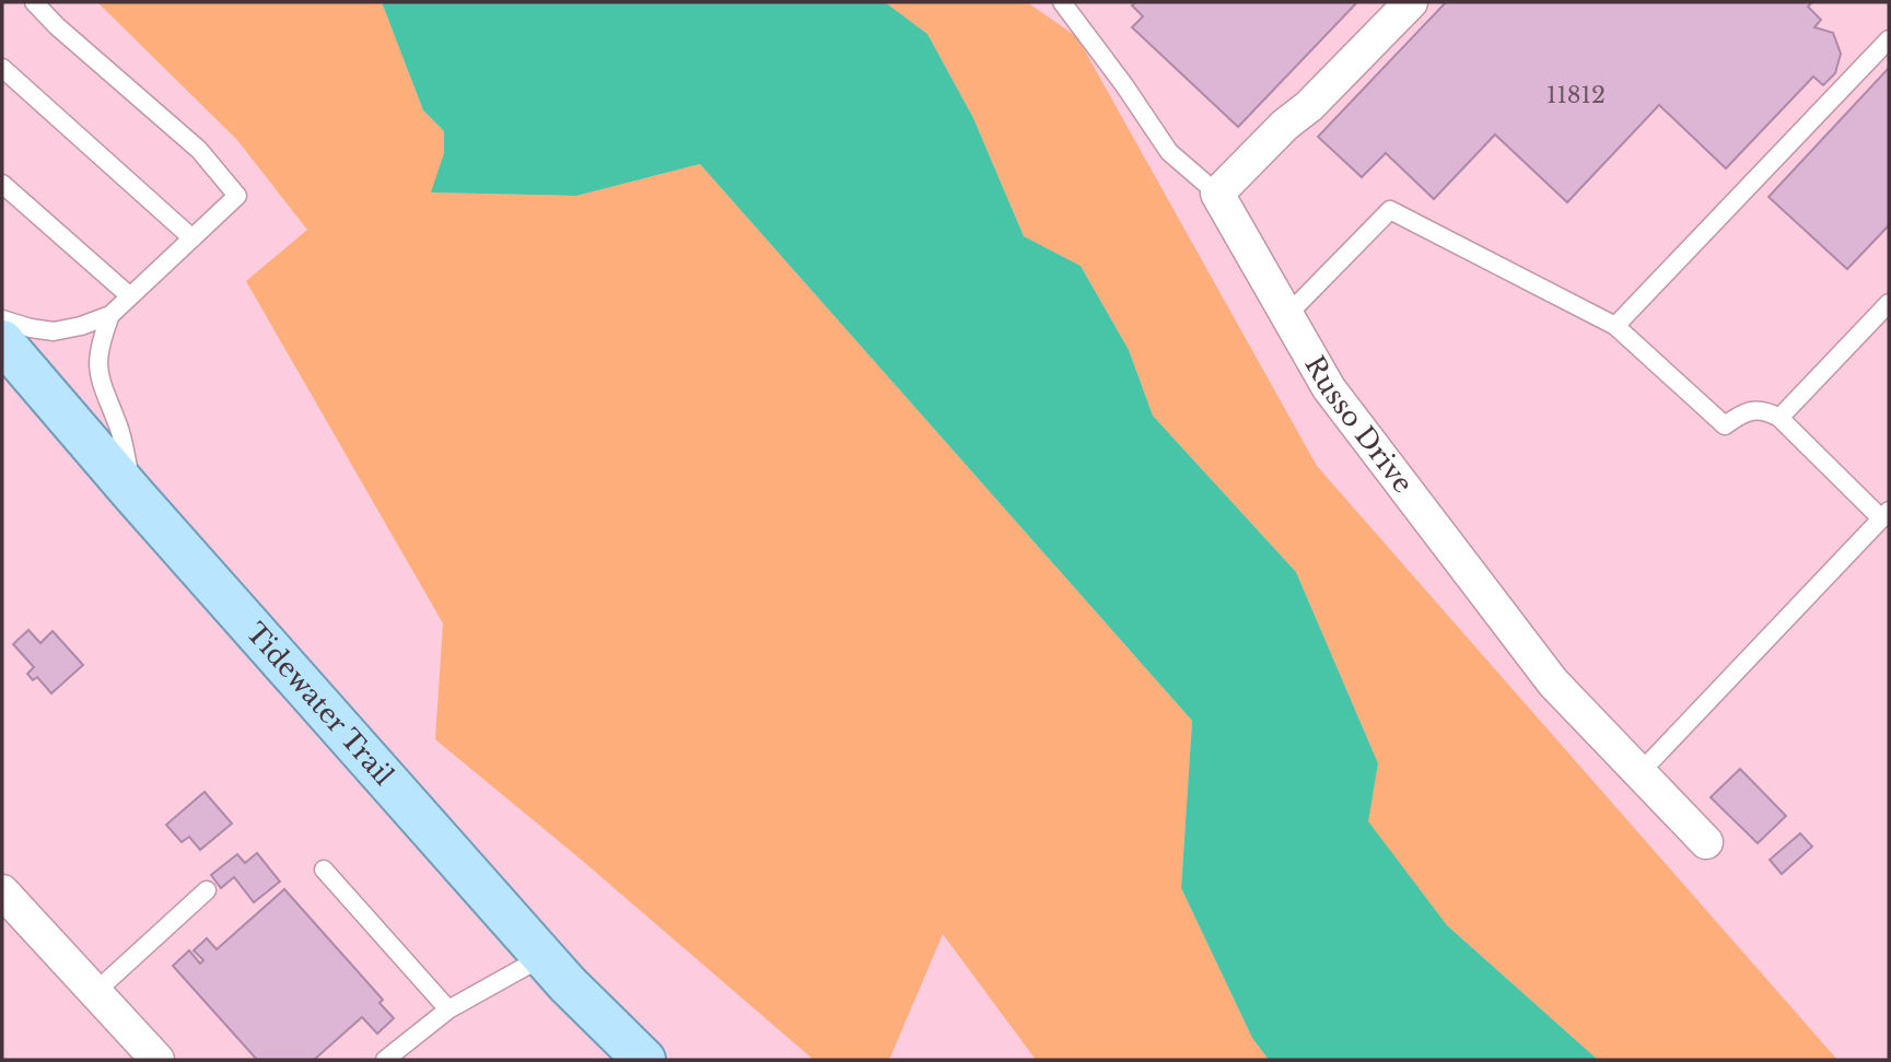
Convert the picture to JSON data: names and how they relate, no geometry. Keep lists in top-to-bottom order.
{
  "streets": {
    "main road": ["Tidewater Trail"],
    "street": ["Russo Drive"]
  },
  "house_numbers": ["11812"]
}
